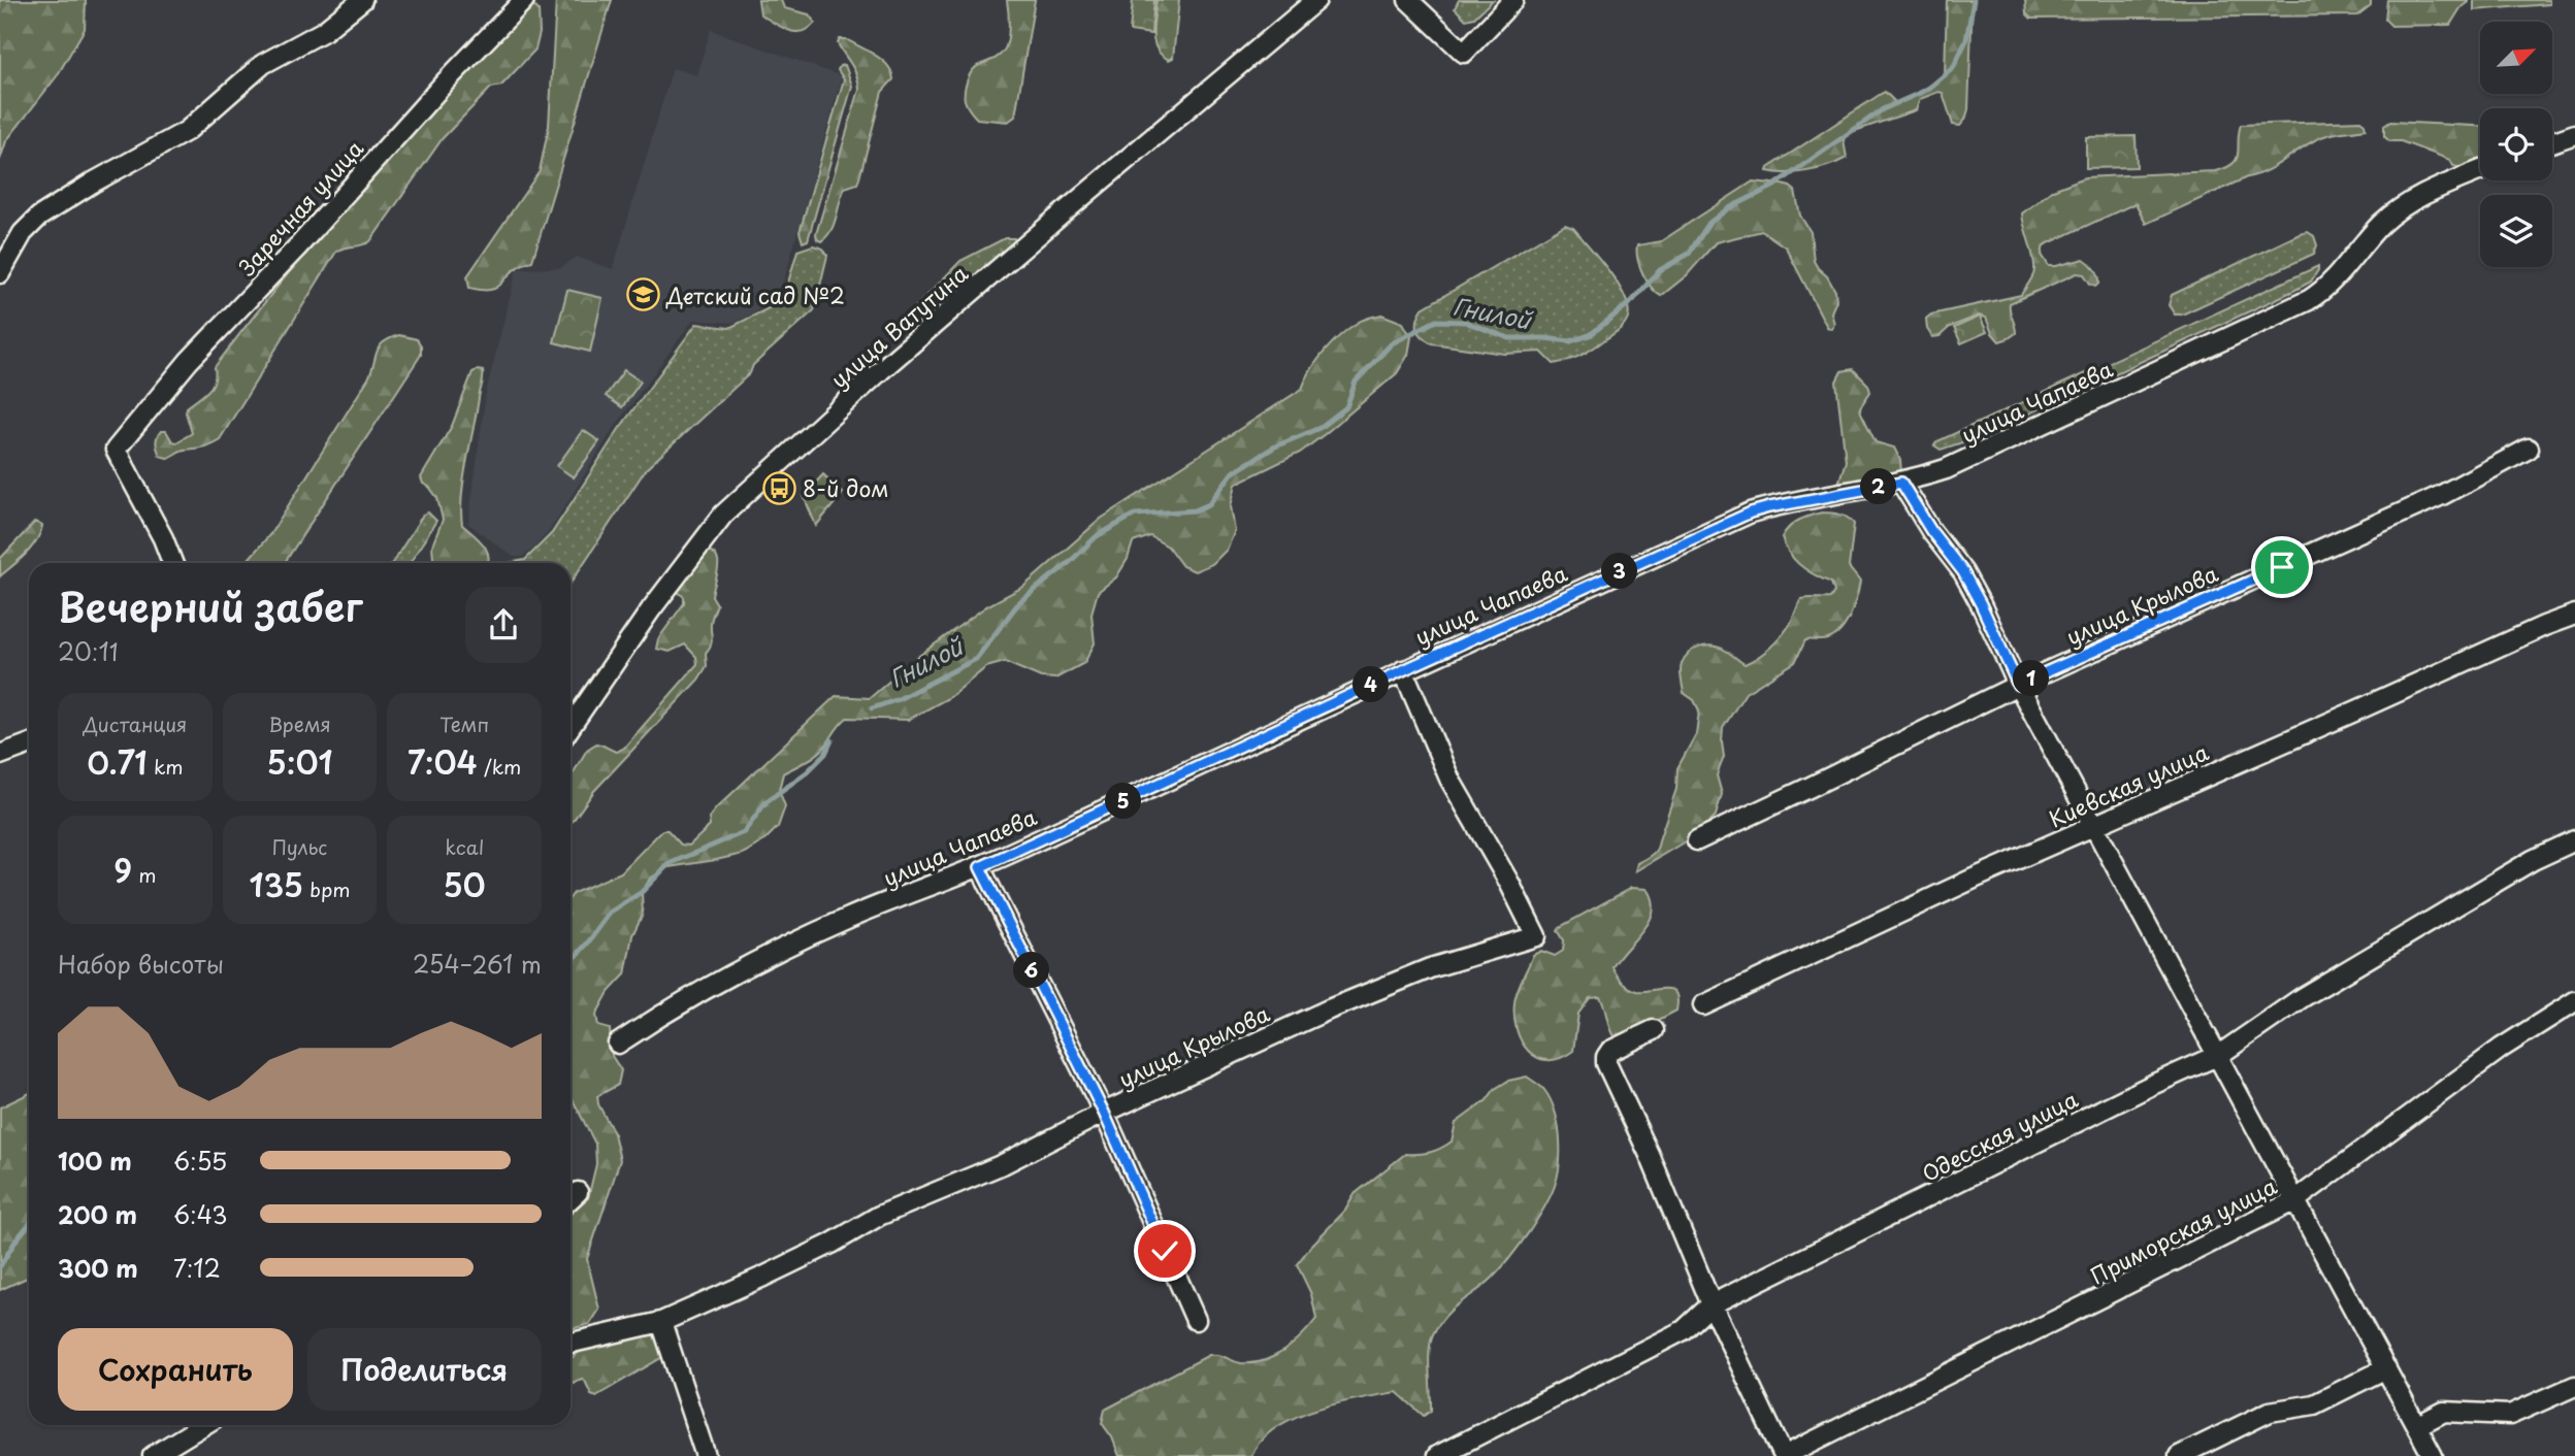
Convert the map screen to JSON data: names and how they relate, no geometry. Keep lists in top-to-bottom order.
{
  "streets": {
    "street": [
      "Заречная улица",
      "улица Ватутина",
      "улица Чапаева",
      "улица Крылова",
      "Киевская улица",
      "Одесская улица",
      "Приморская улица"
    ]
  },
  "crossings": [
    ["улица Чапаева", "улица Крылова"]
  ],
  "water": ["Гнилой"],
  "places": {
    "school or university": ["Детский сад №2"],
    "bus stop": ["8-й дом"]
  },
  "north": "top right",
  "page": {
    "pins": [
      "2",
      "3",
      "1",
      "4",
      "5",
      "6"
    ],
    "heading": ["Вечерний забег", "20:11"],
    "stats": [
      ["Дистанция", "0.71 km"],
      ["Время", "5:01"],
      ["Темп", "7:04 /km"],
      ["9 m"],
      ["Пульс", "135 bpm"],
      ["kcal", "50"]
    ],
    "chart": ["Набор высоты", "254–261 m"],
    "list": [
      {
        "name": "100 m",
        "note": "6:55"
      },
      {
        "name": "200 m",
        "note": "6:43"
      },
      {
        "name": "300 m",
        "note": "7:12"
      }
    ],
    "buttons": ["Сохранить", "Поделиться"]
  }
}
